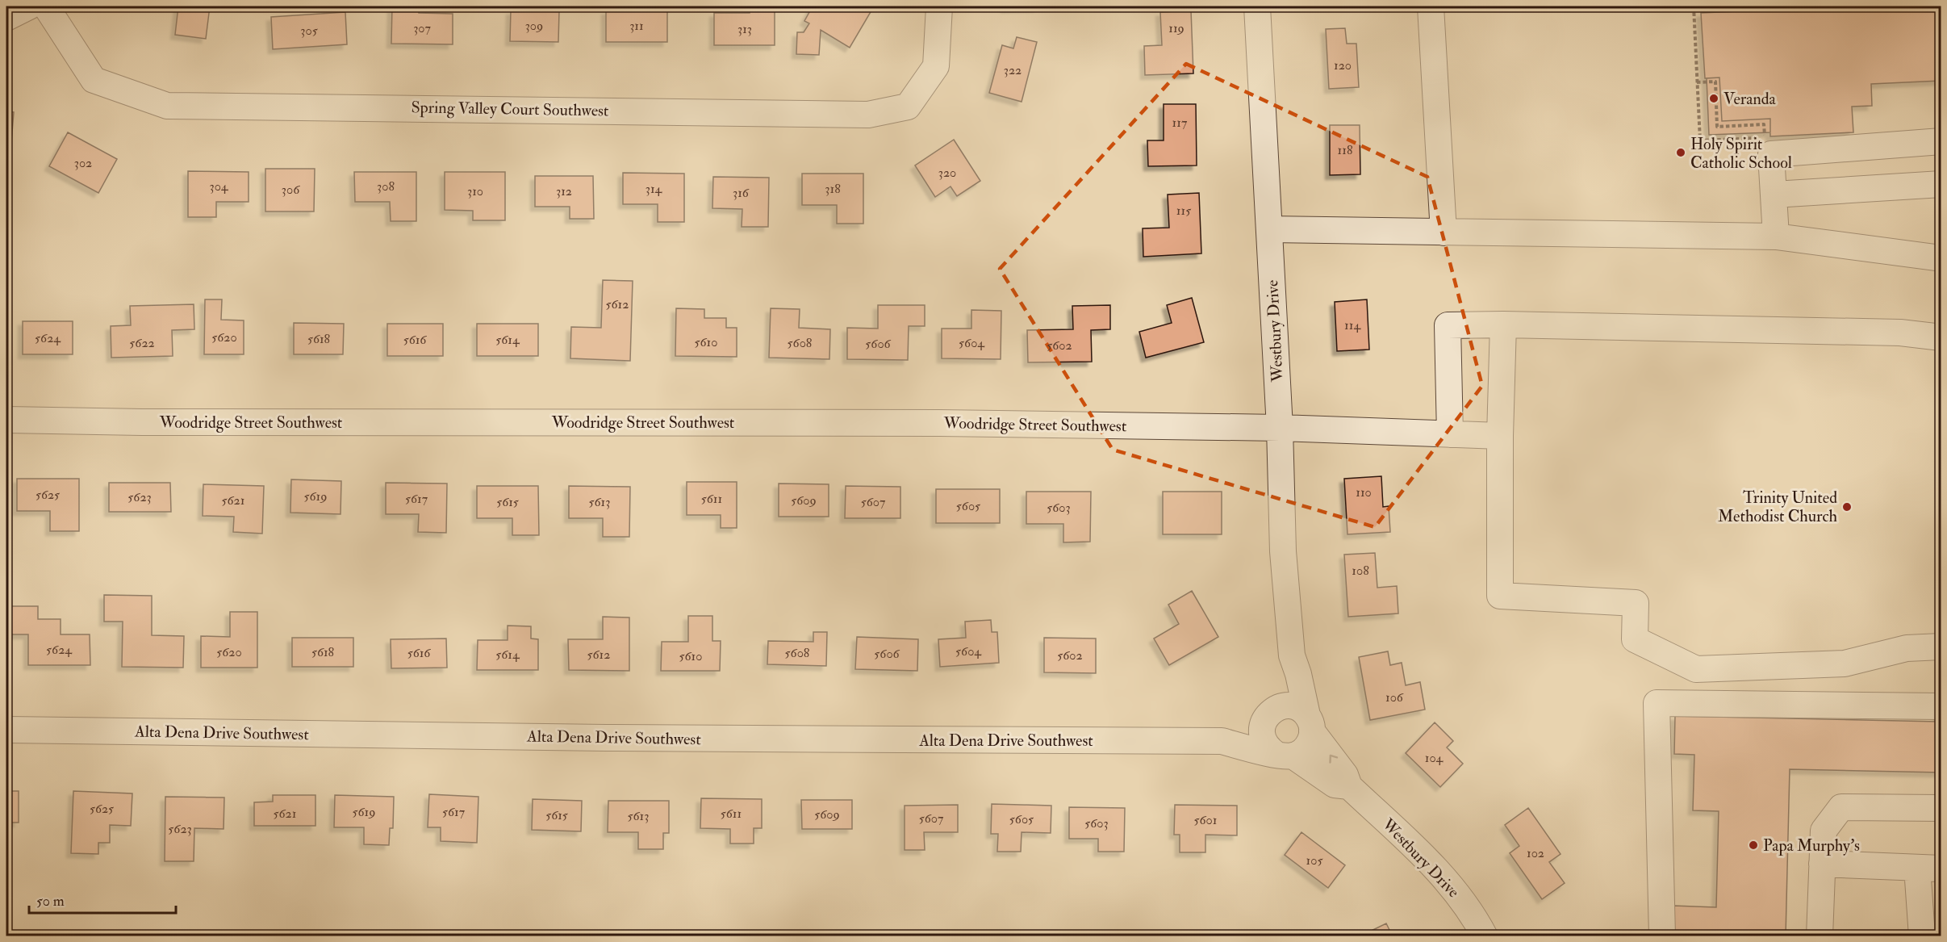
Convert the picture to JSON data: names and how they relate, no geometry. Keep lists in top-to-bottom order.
{
  "streets": {
    "street": [
      "Spring Valley Court Southwest",
      "Westbury Drive",
      "Woodridge Street Southwest",
      "Alta Dena Drive Southwest"
    ]
  },
  "crossings": [
    ["Westbury Drive", "Woodridge Street Southwest"],
    ["Westbury Drive", "Alta Dena Drive Southwest"]
  ],
  "places": [
    "Veranda",
    "Holy Spirit Catholic School",
    "Trinity United Methodist Church",
    "Papa Murphy's"
  ],
  "house_numbers": [
    "309",
    "311",
    "307",
    "119",
    "313",
    "305",
    "120",
    "322",
    "117",
    "118",
    "302",
    "320",
    "304",
    "308",
    "314",
    "318",
    "306",
    "310",
    "312",
    "316",
    "115",
    "5612",
    "114",
    "5620",
    "5624",
    "5618",
    "5616",
    "5614",
    "5610",
    "5622",
    "5608",
    "5604",
    "5606",
    "5602",
    "110",
    "5625",
    "5619",
    "5623",
    "5617",
    "5611",
    "5621",
    "5609",
    "5615",
    "5613",
    "5607",
    "5605",
    "5603",
    "108",
    "5624",
    "5604",
    "5620",
    "5618",
    "5616",
    "5608",
    "5606",
    "5614",
    "5612",
    "5602",
    "5610",
    "106",
    "104",
    "5625",
    "5619",
    "5617",
    "5621",
    "5611",
    "5609",
    "5615",
    "5613",
    "5607",
    "5605",
    "5601",
    "5603",
    "5623",
    "102",
    "105"
  ],
  "scale_bar": "50 m"
}
